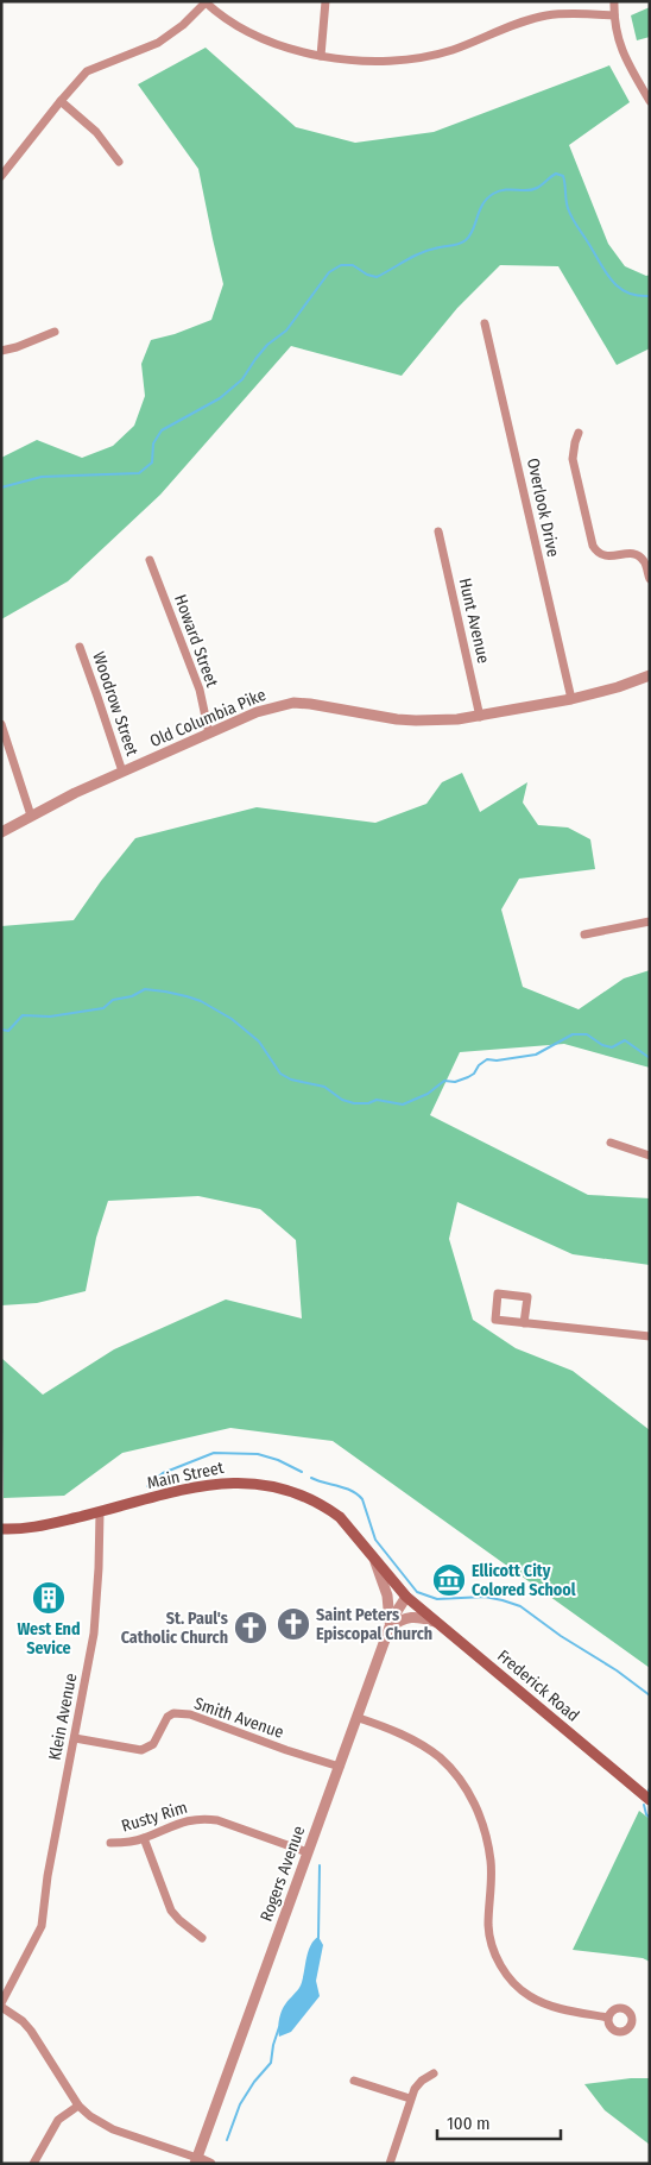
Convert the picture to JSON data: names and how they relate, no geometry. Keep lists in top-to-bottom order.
{
  "streets": {
    "main road": ["Main Street", "Frederick Road"],
    "street": [
      "Overlook Drive",
      "Hunt Avenue",
      "Howard Street",
      "Woodrow Street",
      "Old Columbia Pike",
      "Klein Avenue",
      "Smith Avenue",
      "Rusty Rim",
      "Rogers Avenue"
    ]
  },
  "crossings": [
    ["Overlook Drive", "Old Columbia Pike"],
    ["Hunt Avenue", "Old Columbia Pike"],
    ["Howard Street", "Old Columbia Pike"],
    ["Woodrow Street", "Old Columbia Pike"],
    ["Main Street", "Frederick Road"],
    ["Main Street", "Klein Avenue"],
    ["Main Street", "Rogers Avenue"],
    ["Frederick Road", "Rogers Avenue"],
    ["Klein Avenue", "Smith Avenue"],
    ["Smith Avenue", "Rogers Avenue"],
    ["Rusty Rim", "Rogers Avenue"]
  ],
  "places": {
    "museum": ["Ellicott City Colored School"],
    "building": ["West End Sevice"],
    "church": ["Saint Peters Episcopal Church", "St. Paul's Catholic Church"]
  },
  "scale_bar": "100 m"
}
